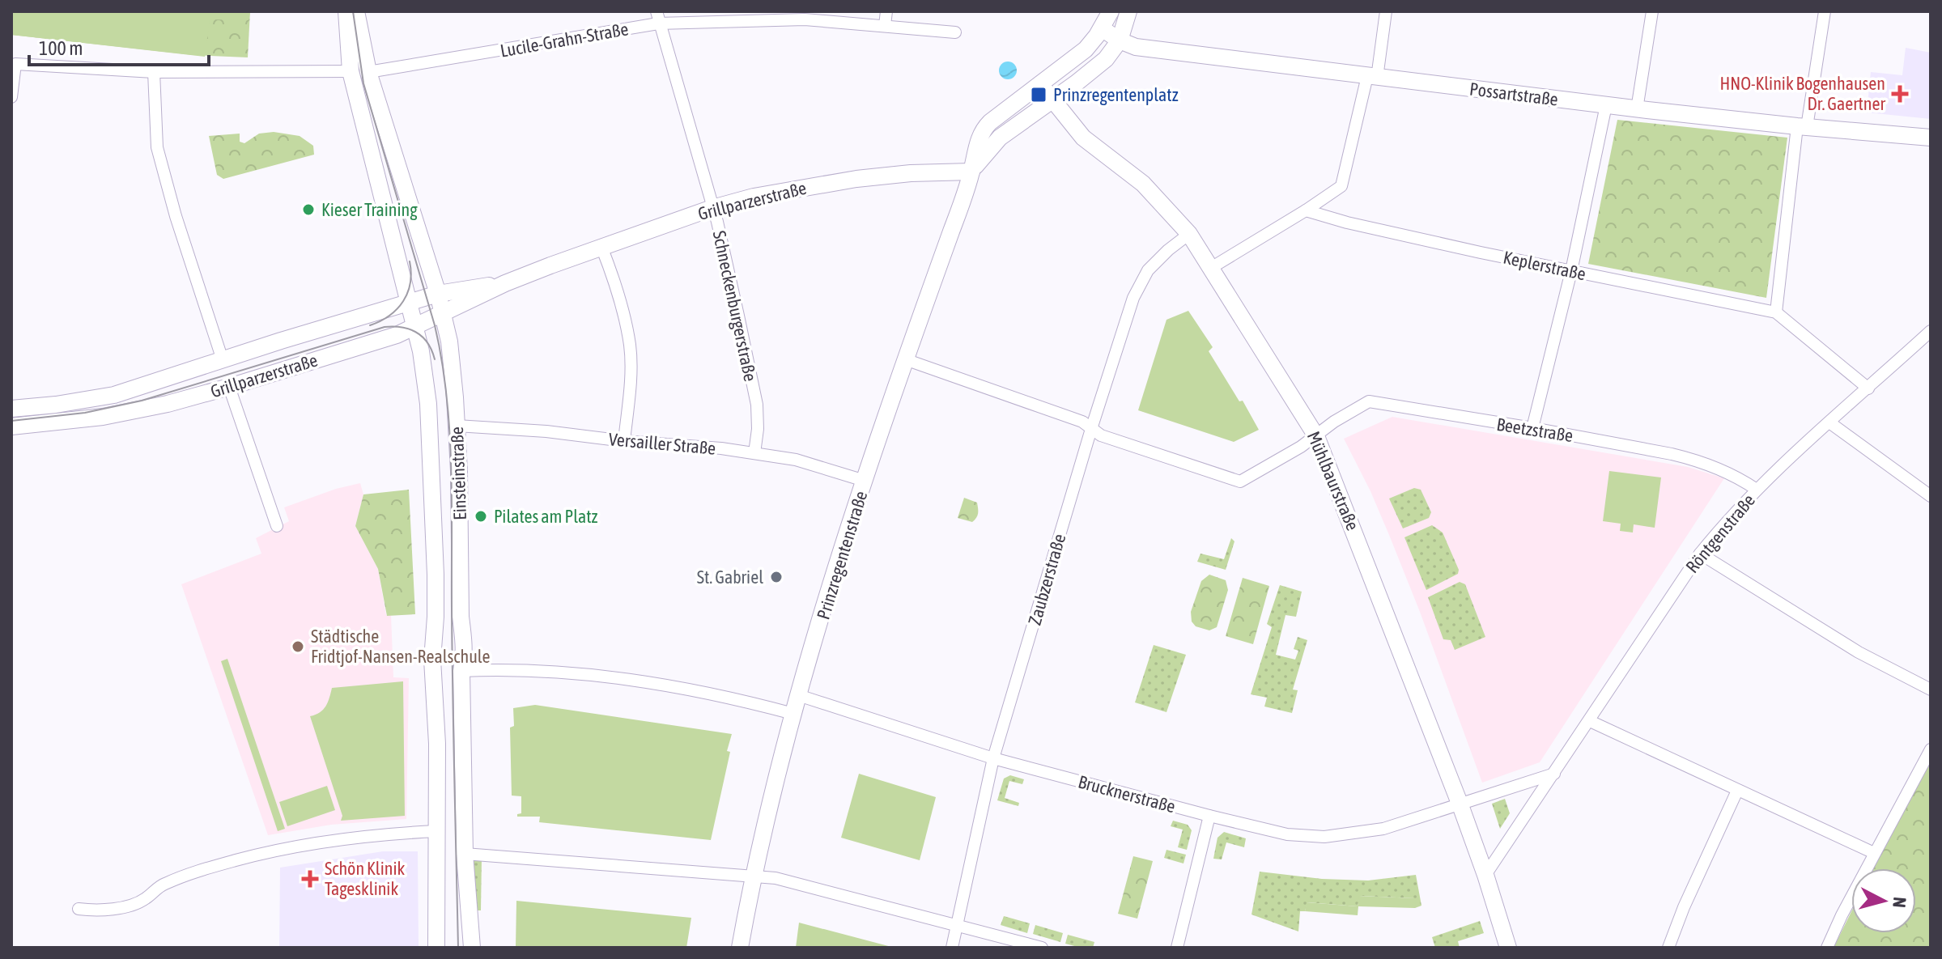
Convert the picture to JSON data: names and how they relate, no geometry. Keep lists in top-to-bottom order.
{
  "streets": {
    "main road": [
      "Possartstraße",
      "Grillparzerstraße",
      "Einsteinstraße",
      "Mühlbaurstraße",
      "Prinzregentenstraße"
    ],
    "street": [
      "Lucile-Grahn-Straße",
      "Keplerstraße",
      "Schneckenburgerstraße",
      "Beetzstraße",
      "Versailler Straße",
      "Röntgenstraße",
      "Zaubzerstraße",
      "Brucknerstraße"
    ]
  },
  "crossings": [
    ["Lucile-Grahn-Straße", "Schneckenburgerstraße"],
    ["Lucile-Grahn-Straße", "Einsteinstraße"],
    ["Possartstraße", "Prinzregentenstraße"],
    ["Grillparzerstraße", "Schneckenburgerstraße"],
    ["Grillparzerstraße", "Einsteinstraße"],
    ["Grillparzerstraße", "Prinzregentenstraße"],
    ["Keplerstraße", "Röntgenstraße"],
    ["Schneckenburgerstraße", "Versailler Straße"],
    ["Beetzstraße", "Mühlbaurstraße"],
    ["Beetzstraße", "Röntgenstraße"],
    ["Beetzstraße", "Zaubzerstraße"],
    ["Versailler Straße", "Einsteinstraße"],
    ["Versailler Straße", "Prinzregentenstraße"],
    ["Mühlbaurstraße", "Röntgenstraße"],
    ["Mühlbaurstraße", "Prinzregentenstraße"],
    ["Mühlbaurstraße", "Zaubzerstraße"],
    ["Mühlbaurstraße", "Brucknerstraße"],
    ["Prinzregentenstraße", "Brucknerstraße"],
    ["Zaubzerstraße", "Brucknerstraße"]
  ],
  "places": {
    "health": ["HNO-Klinik Bogenhausen Dr. Gaertner", "Schön Klinik Tagesklinik"],
    "transit": ["Prinzregentenplatz"],
    "other": [
      "Kieser Training",
      "Pilates am Platz",
      "St. Gabriel",
      "Städtische Fridtjof-Nansen-Realschule"
    ]
  },
  "scale_bar": "100 m",
  "north": "right"
}
